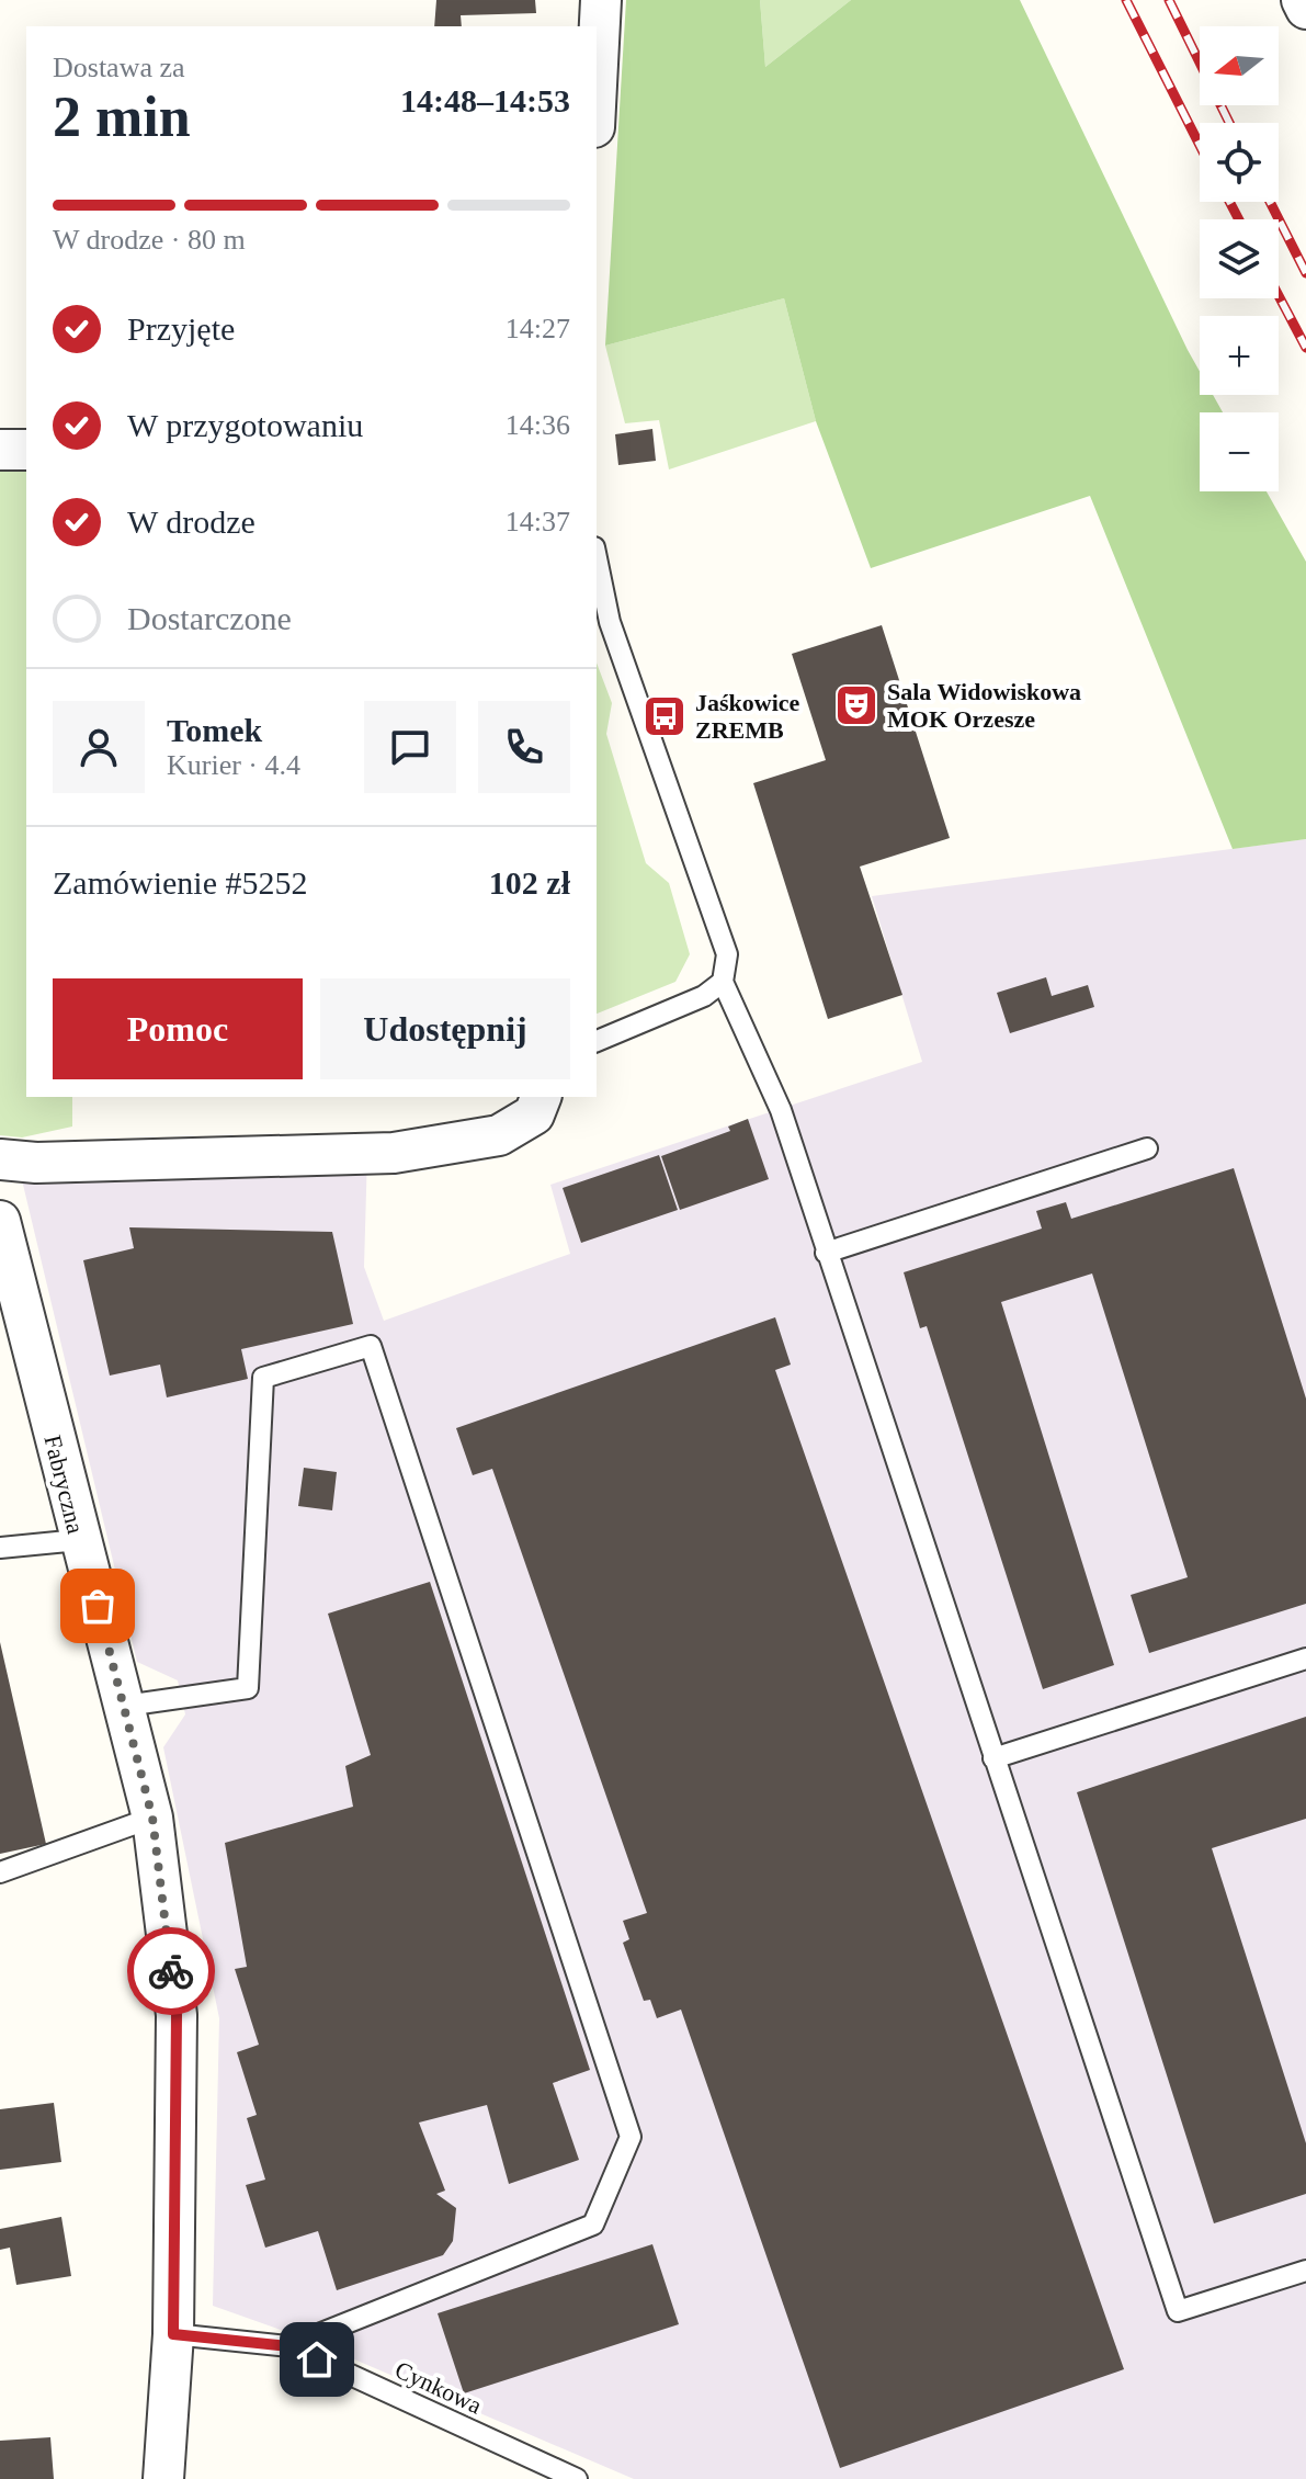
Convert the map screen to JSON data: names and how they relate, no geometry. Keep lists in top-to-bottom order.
{
  "streets": {
    "street": ["Fabryczna"],
    "lane": ["Cynkowa"]
  },
  "crossings": [
    ["Fabryczna", "Cynkowa"]
  ],
  "places": {
    "theatre": ["Sala Widowiskowa MOK Orzesze"],
    "bus stop": ["Jaśkowice ZREMB"]
  },
  "north": "left",
  "page": {
    "map_buttons": ["+", "−"],
    "heading": ["2 min", "Dostawa za", "14:48–14:53"],
    "panel": [
      "Tomek",
      "Kurier · 4.4",
      "Zamówienie #5252",
      "102 zł"
    ],
    "bar": "W drodze · 80 m",
    "list": [
      ["Przyjęte", "14:27"],
      ["W przygotowaniu", "14:36"],
      ["W drodze", "14:37"],
      "Dostarczone"
    ],
    "buttons": ["Pomoc", "Udostępnij"]
  }
}
